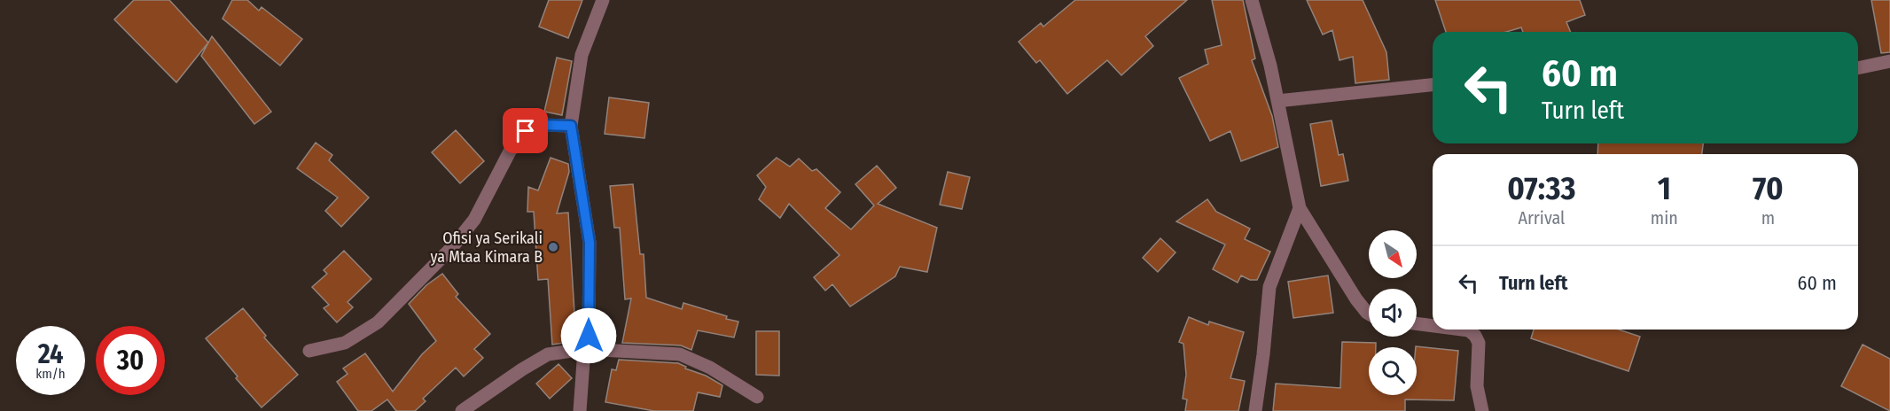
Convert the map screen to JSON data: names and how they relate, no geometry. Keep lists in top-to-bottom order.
{
  "places": ["Ofisi ya Serikali ya Mtaa Kimara B"],
  "north": "bottom right",
  "page": {
    "turn": ["60 m", "Turn left"],
    "eta": [
      "07:33",
      "Arrival",
      "1",
      "min",
      "70",
      "m"
    ],
    "list": [
      {
        "name": "Turn left",
        "value": "60 m"
      }
    ],
    "speed": "24 km/h",
    "limit": "30"
  }
}
